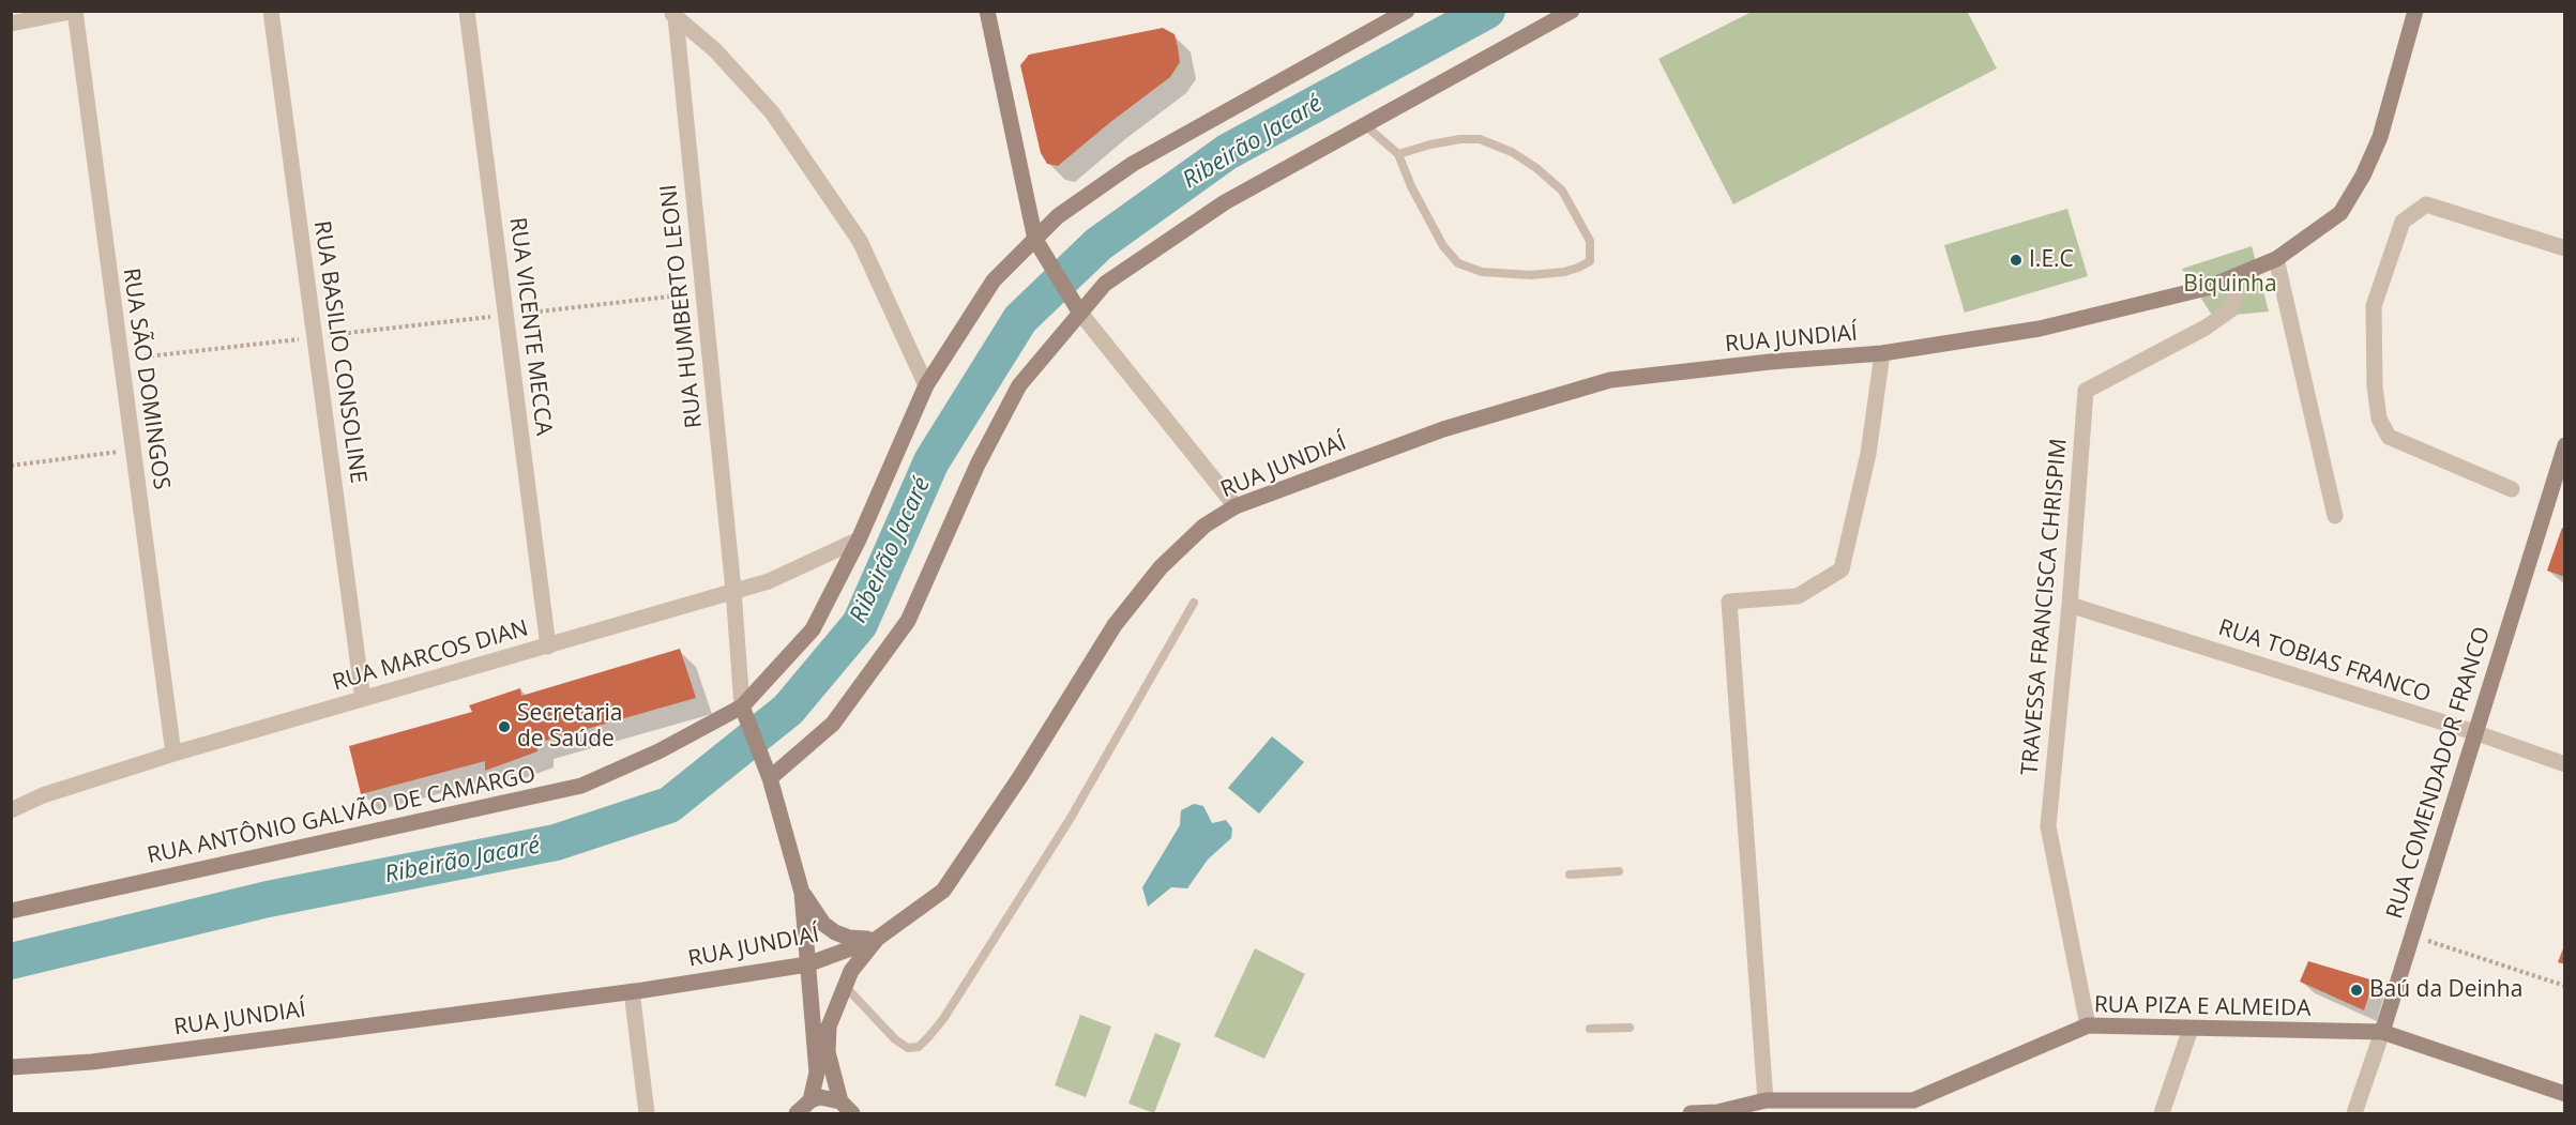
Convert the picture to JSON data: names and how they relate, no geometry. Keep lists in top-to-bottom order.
{
  "streets": {
    "main road": [
      "RUA JUNDIAÍ",
      "RUA COMENDADOR FRANCO",
      "RUA ANTÔNIO GALVÃO DE CAMARGO",
      "RUA PIZA E ALMEIDA"
    ],
    "street": [
      "RUA HUMBERTO LEONI",
      "RUA VICENTE MECCA",
      "RUA BASILIO CONSOLINE",
      "RUA SÃO DOMINGOS",
      "TRAVESSA FRANCISCA CHRISPIM",
      "RUA MARCOS DIAN",
      "RUA TOBIAS FRANCO"
    ]
  },
  "crossings": [
    ["RUA HUMBERTO LEONI", "RUA MARCOS DIAN"],
    ["RUA HUMBERTO LEONI", "RUA ANTÔNIO GALVÃO DE CAMARGO"],
    ["RUA VICENTE MECCA", "RUA MARCOS DIAN"],
    ["RUA JUNDIAÍ", "TRAVESSA FRANCISCA CHRISPIM"],
    ["RUA BASILIO CONSOLINE", "RUA MARCOS DIAN"],
    ["RUA SÃO DOMINGOS", "RUA MARCOS DIAN"],
    ["TRAVESSA FRANCISCA CHRISPIM", "RUA TOBIAS FRANCO"],
    ["TRAVESSA FRANCISCA CHRISPIM", "RUA PIZA E ALMEIDA"],
    ["RUA MARCOS DIAN", "RUA ANTÔNIO GALVÃO DE CAMARGO"],
    ["RUA TOBIAS FRANCO", "RUA COMENDADOR FRANCO"],
    ["RUA COMENDADOR FRANCO", "RUA PIZA E ALMEIDA"]
  ],
  "water": ["Ribeirão Jacaré"],
  "parks": ["Biquinha"],
  "places": ["I.E.C", "Secretaria de Saúde", "Baú da Deinha"]
}
